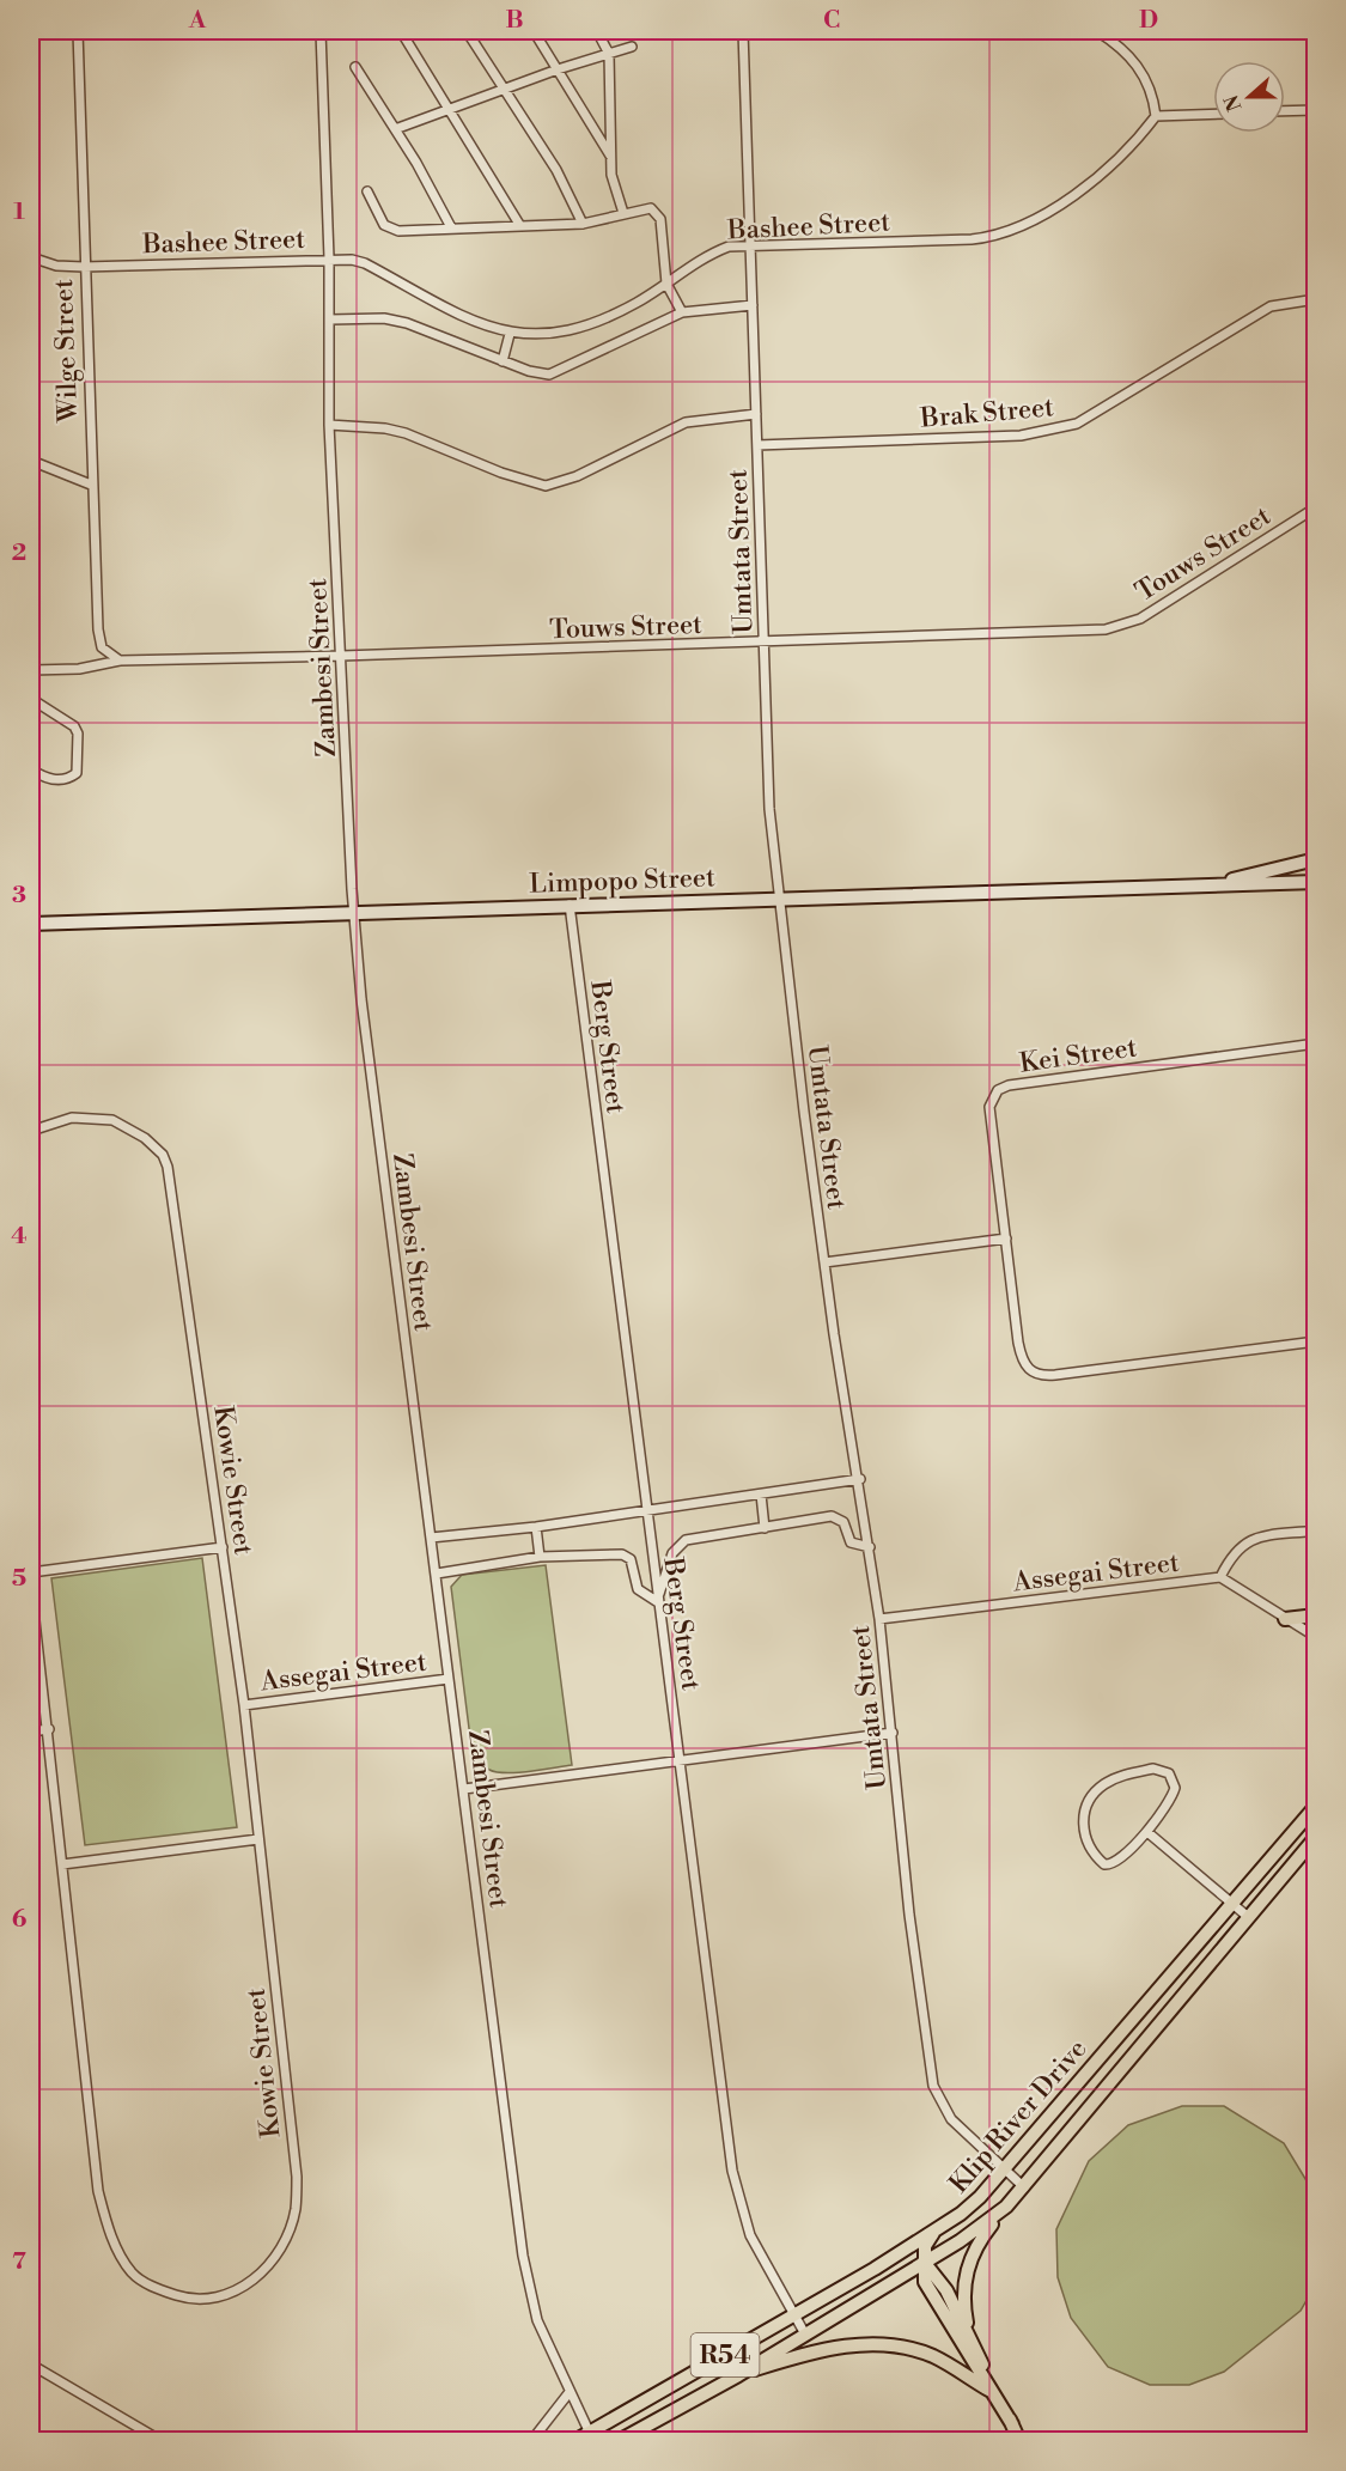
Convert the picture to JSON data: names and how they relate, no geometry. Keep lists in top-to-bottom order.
{
  "streets": {
    "main road": ["Klip River Drive", "R54"],
    "street": [
      "Bashee Street",
      "Wilge Street",
      "Brak Street",
      "Umtata Street",
      "Touws Street",
      "Zambesi Street",
      "Limpopo Street",
      "Berg Street",
      "Kei Street",
      "Kowie Street",
      "Assegai Street"
    ]
  },
  "crossings": [
    ["Bashee Street", "Wilge Street"],
    ["Bashee Street", "Umtata Street"],
    ["Bashee Street", "Zambesi Street"],
    ["Wilge Street", "Touws Street"],
    ["Brak Street", "Umtata Street"],
    ["Umtata Street", "Touws Street"],
    ["Umtata Street", "Limpopo Street"],
    ["Umtata Street", "Assegai Street"],
    ["Umtata Street", "Klip River Drive"],
    ["Touws Street", "Zambesi Street"],
    ["Zambesi Street", "Limpopo Street"],
    ["Zambesi Street", "Assegai Street"],
    ["Zambesi Street", "Klip River Drive"],
    ["Limpopo Street", "Berg Street"],
    ["Berg Street", "Klip River Drive"],
    ["Kowie Street", "Assegai Street"]
  ],
  "north": "left",
  "grid": {
    "columns": [
      "A",
      "B",
      "C",
      "D"
    ],
    "rows": [
      "1",
      "2",
      "3",
      "4",
      "5",
      "6",
      "7"
    ]
  }
}
